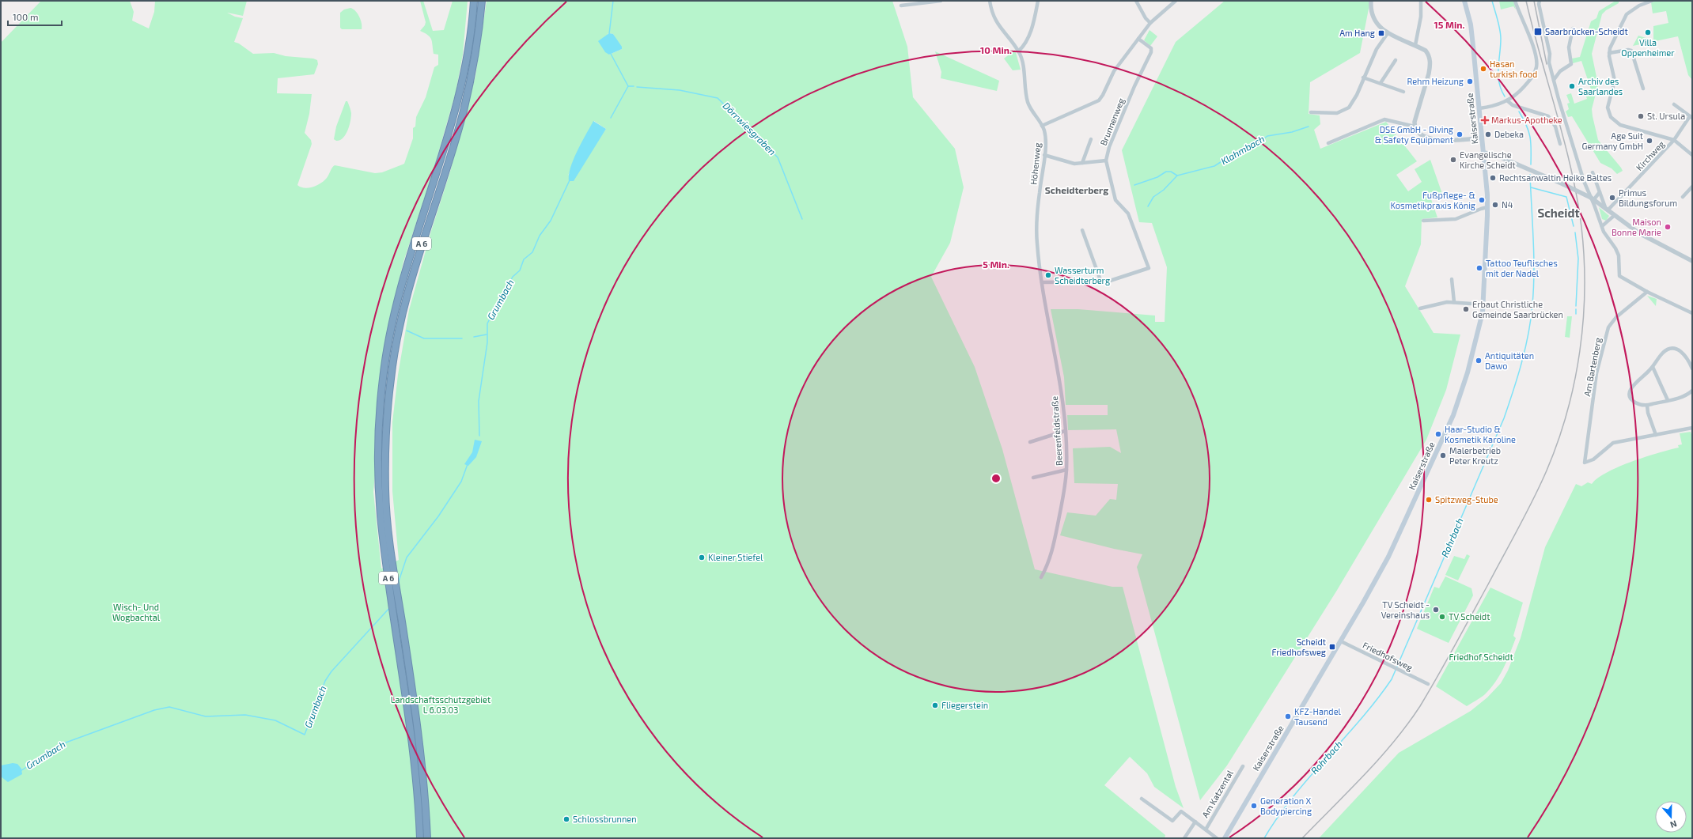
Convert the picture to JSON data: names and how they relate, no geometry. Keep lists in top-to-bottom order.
{
  "streets": {
    "highway": ["A 6"],
    "main road": ["Kaiserstraße"],
    "street": [
      "Brunnenweg",
      "Kirchweg",
      "Höhenweg",
      "Am Bartenberg",
      "Beerenfeldstraße",
      "Friedhofsweg",
      "Am Katzental"
    ]
  },
  "crossings": [
    ["Kaiserstraße", "Friedhofsweg"],
    ["Höhenweg", "Beerenfeldstraße"]
  ],
  "districts": ["Scheidterberg", "Scheidt"],
  "water": [
    "Dörrwiesgraben",
    "Klahmbach",
    "Grumbach",
    "Rohrbach"
  ],
  "parks": ["Wisch- Und Wogbachtal", "Friedhof Scheidt", "Landschaftsschutzgebiet L 6.03.03"],
  "places": {
    "transit": ["Saarbrücken-Scheidt", "Am Hang", "Scheidt Friedhofsweg"],
    "other": [
      "Villa Oppenheimer",
      "Hasan turkish food",
      "Rehm Heizung",
      "Archiv des Saarlandes",
      "St. Ursula",
      "DSE GmbH - Diving & Safety Equipment",
      "Debeka",
      "Age Suit Germany GmbH",
      "Evangelische Kirche Scheidt",
      "Rechtsanwaltin Heike Baltes",
      "Primus Bildungsforum",
      "Fußpflege- & Kosmetikpraxis König",
      "N4",
      "Maison Bonne Marie",
      "Tattoo Teuflisches mit der Nadel",
      "Wasserturm Scheidterberg",
      "Erbaut Christliche Gemeinde Saarbrücken",
      "Antiquitäten Dawo",
      "Haar-Studio & Kosmetik Karoline",
      "Malerbetrieb Peter Kreutz",
      "Spitzweg-Stube",
      "Kleiner Stiefel",
      "TV Scheidt - Vereinshaus",
      "TV Scheidt",
      "Fliegerstein",
      "KFZ-Handel Tausend",
      "Generation X Bodypiercing",
      "Schlossbrunnen"
    ],
    "health": ["Markus-Apotheke"]
  },
  "scale_bar": "100 m",
  "north": "bottom",
  "rings": ["15 Min.", "10 Min.", "5 Min."]
}
